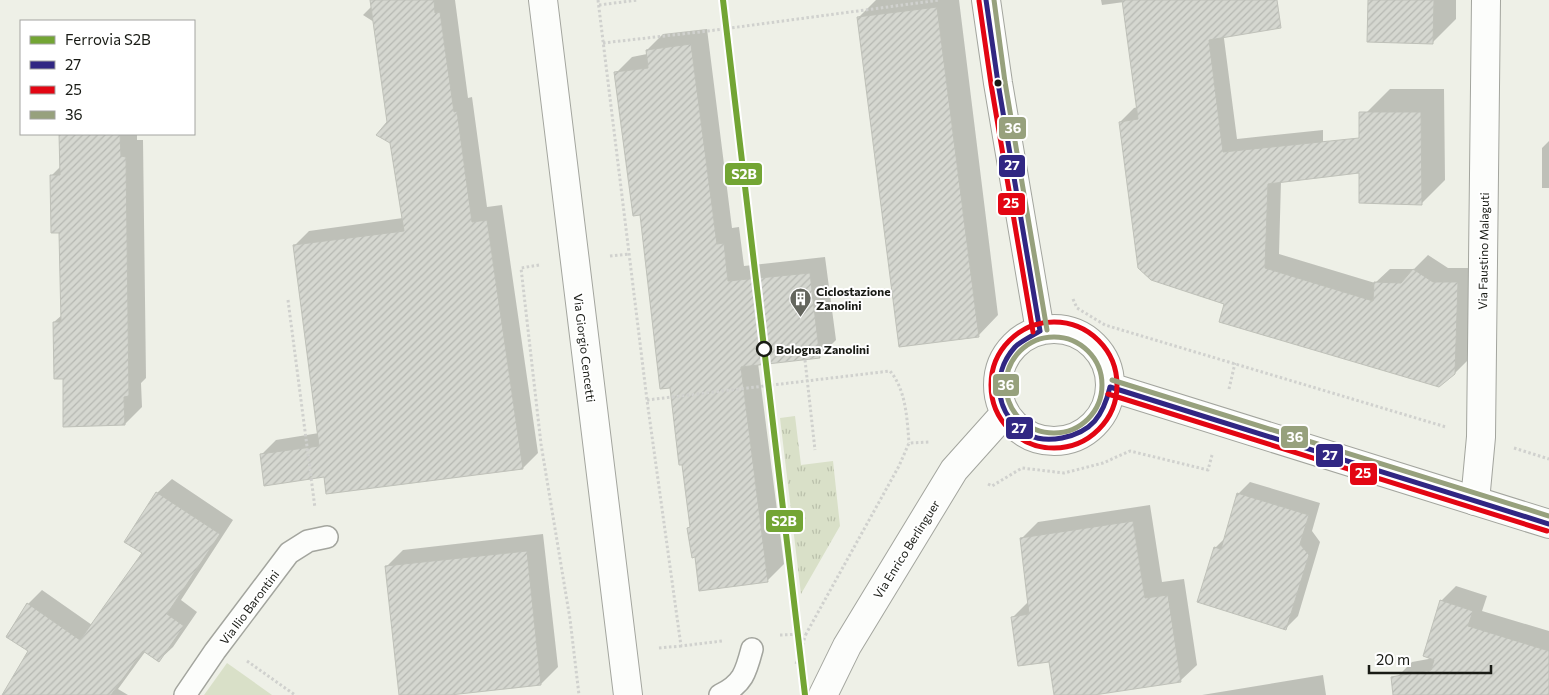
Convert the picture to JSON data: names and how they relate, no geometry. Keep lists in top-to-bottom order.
{
  "streets": {
    "street": ["Via Faustino Malaguti", "Via Giorgio Cencetti", "Via Enrico Berlinguer"],
    "lane": ["Via Ilio Barontini"]
  },
  "places": {
    "building": ["Ciclostazione Zanolini"],
    "other": ["Bologna Zanolini"]
  },
  "lines": [
    "rail line S2B",
    "transit line 27",
    "transit line 36",
    "transit line 25"
  ],
  "legend": [
    "Ferrovia S2B",
    "27",
    "25",
    "36"
  ],
  "scale_bar": "20 m"
}
